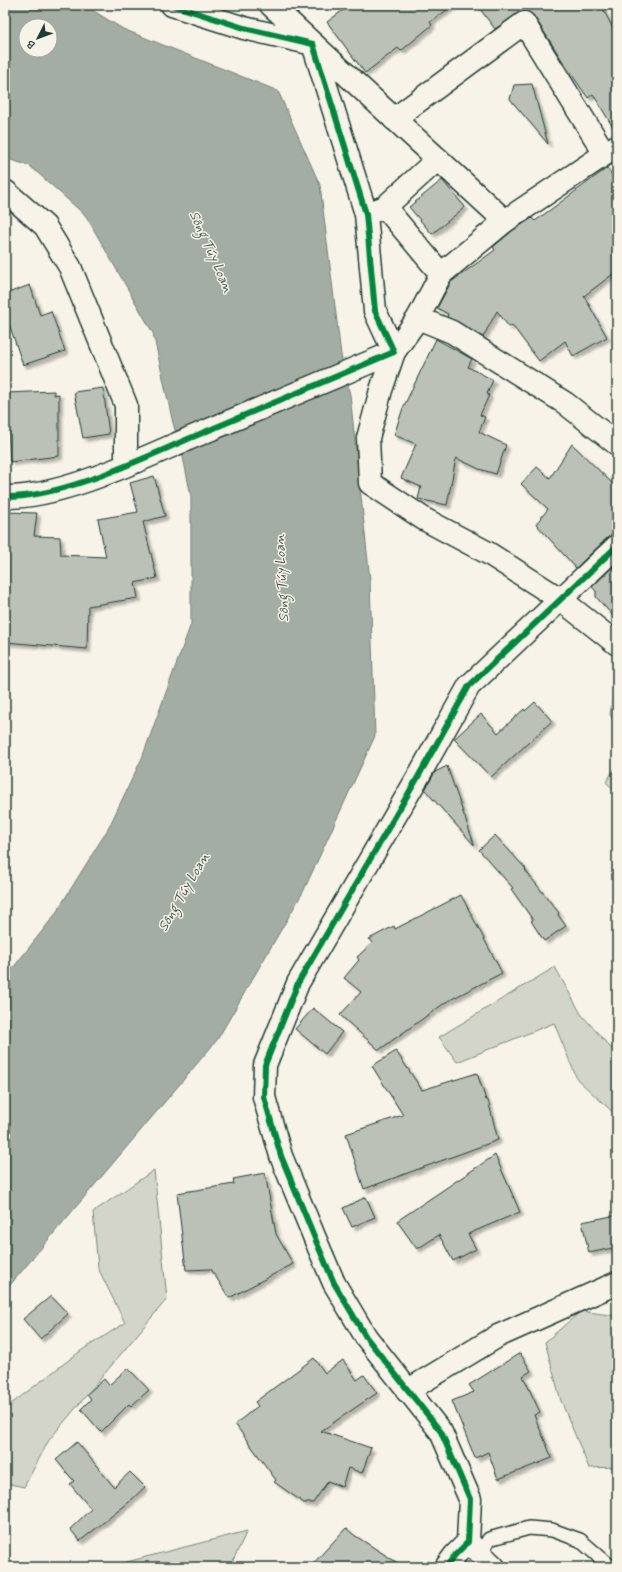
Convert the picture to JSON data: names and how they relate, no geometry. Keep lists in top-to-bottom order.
{
  "water": ["Sông Túy Loan"],
  "north": "bottom left"
}
